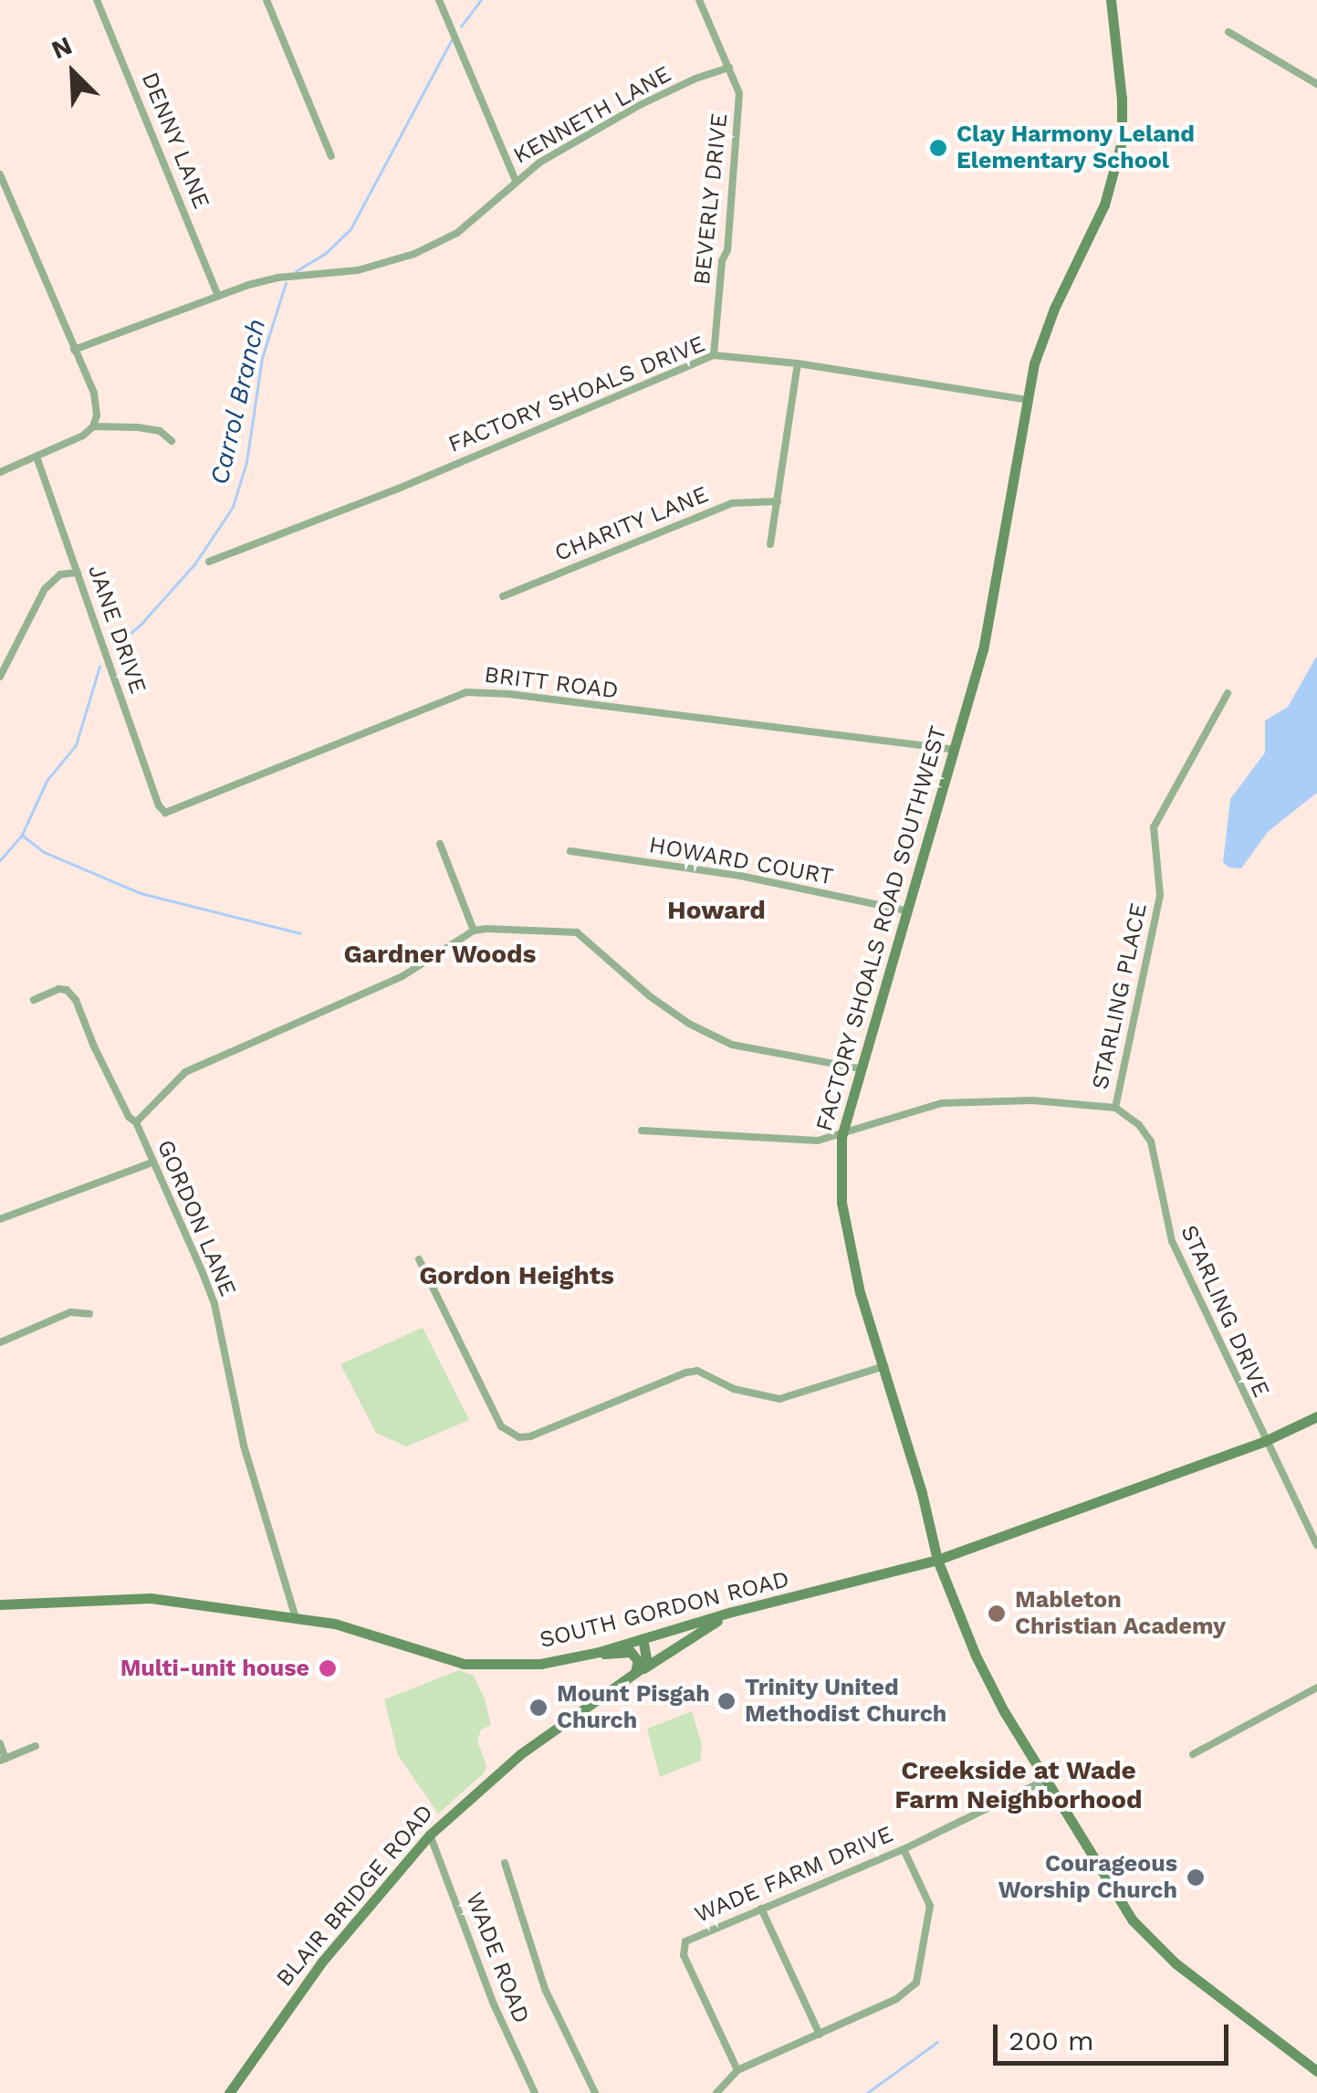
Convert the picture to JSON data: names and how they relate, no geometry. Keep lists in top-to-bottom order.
{
  "streets": {
    "street": [
      "KENNETH LANE",
      "DENNY LANE",
      "BEVERLY DRIVE",
      "FACTORY SHOALS DRIVE",
      "CHARITY LANE",
      "JANE DRIVE",
      "BRITT ROAD",
      "HOWARD COURT",
      "FACTORY SHOALS ROAD SOUTHWEST",
      "STARLING PLACE",
      "GORDON LANE",
      "STARLING DRIVE",
      "SOUTH GORDON ROAD",
      "WADE FARM DRIVE",
      "BLAIR BRIDGE ROAD",
      "WADE ROAD"
    ]
  },
  "crossings": [
    ["KENNETH LANE", "DENNY LANE"],
    ["KENNETH LANE", "BEVERLY DRIVE"],
    ["BEVERLY DRIVE", "FACTORY SHOALS DRIVE"],
    ["FACTORY SHOALS DRIVE", "FACTORY SHOALS ROAD SOUTHWEST"],
    ["JANE DRIVE", "BRITT ROAD"],
    ["BRITT ROAD", "FACTORY SHOALS ROAD SOUTHWEST"],
    ["HOWARD COURT", "FACTORY SHOALS ROAD SOUTHWEST"],
    ["FACTORY SHOALS ROAD SOUTHWEST", "SOUTH GORDON ROAD"],
    ["FACTORY SHOALS ROAD SOUTHWEST", "WADE FARM DRIVE"],
    ["STARLING PLACE", "STARLING DRIVE"],
    ["GORDON LANE", "SOUTH GORDON ROAD"],
    ["STARLING DRIVE", "SOUTH GORDON ROAD"],
    ["SOUTH GORDON ROAD", "BLAIR BRIDGE ROAD"],
    ["BLAIR BRIDGE ROAD", "WADE ROAD"]
  ],
  "districts": [
    "Howard",
    "Gardner Woods",
    "Gordon Heights",
    "Creekside at Wade Farm Neighborhood"
  ],
  "water": ["Carrol Branch"],
  "places": [
    "Clay Harmony Leland Elementary School",
    "Mableton Christian Academy",
    "Multi-unit house",
    "Trinity United Methodist Church",
    "Mount Pisgah Church",
    "Courageous Worship Church"
  ],
  "scale_bar": "200 m",
  "north": "top left"
}
